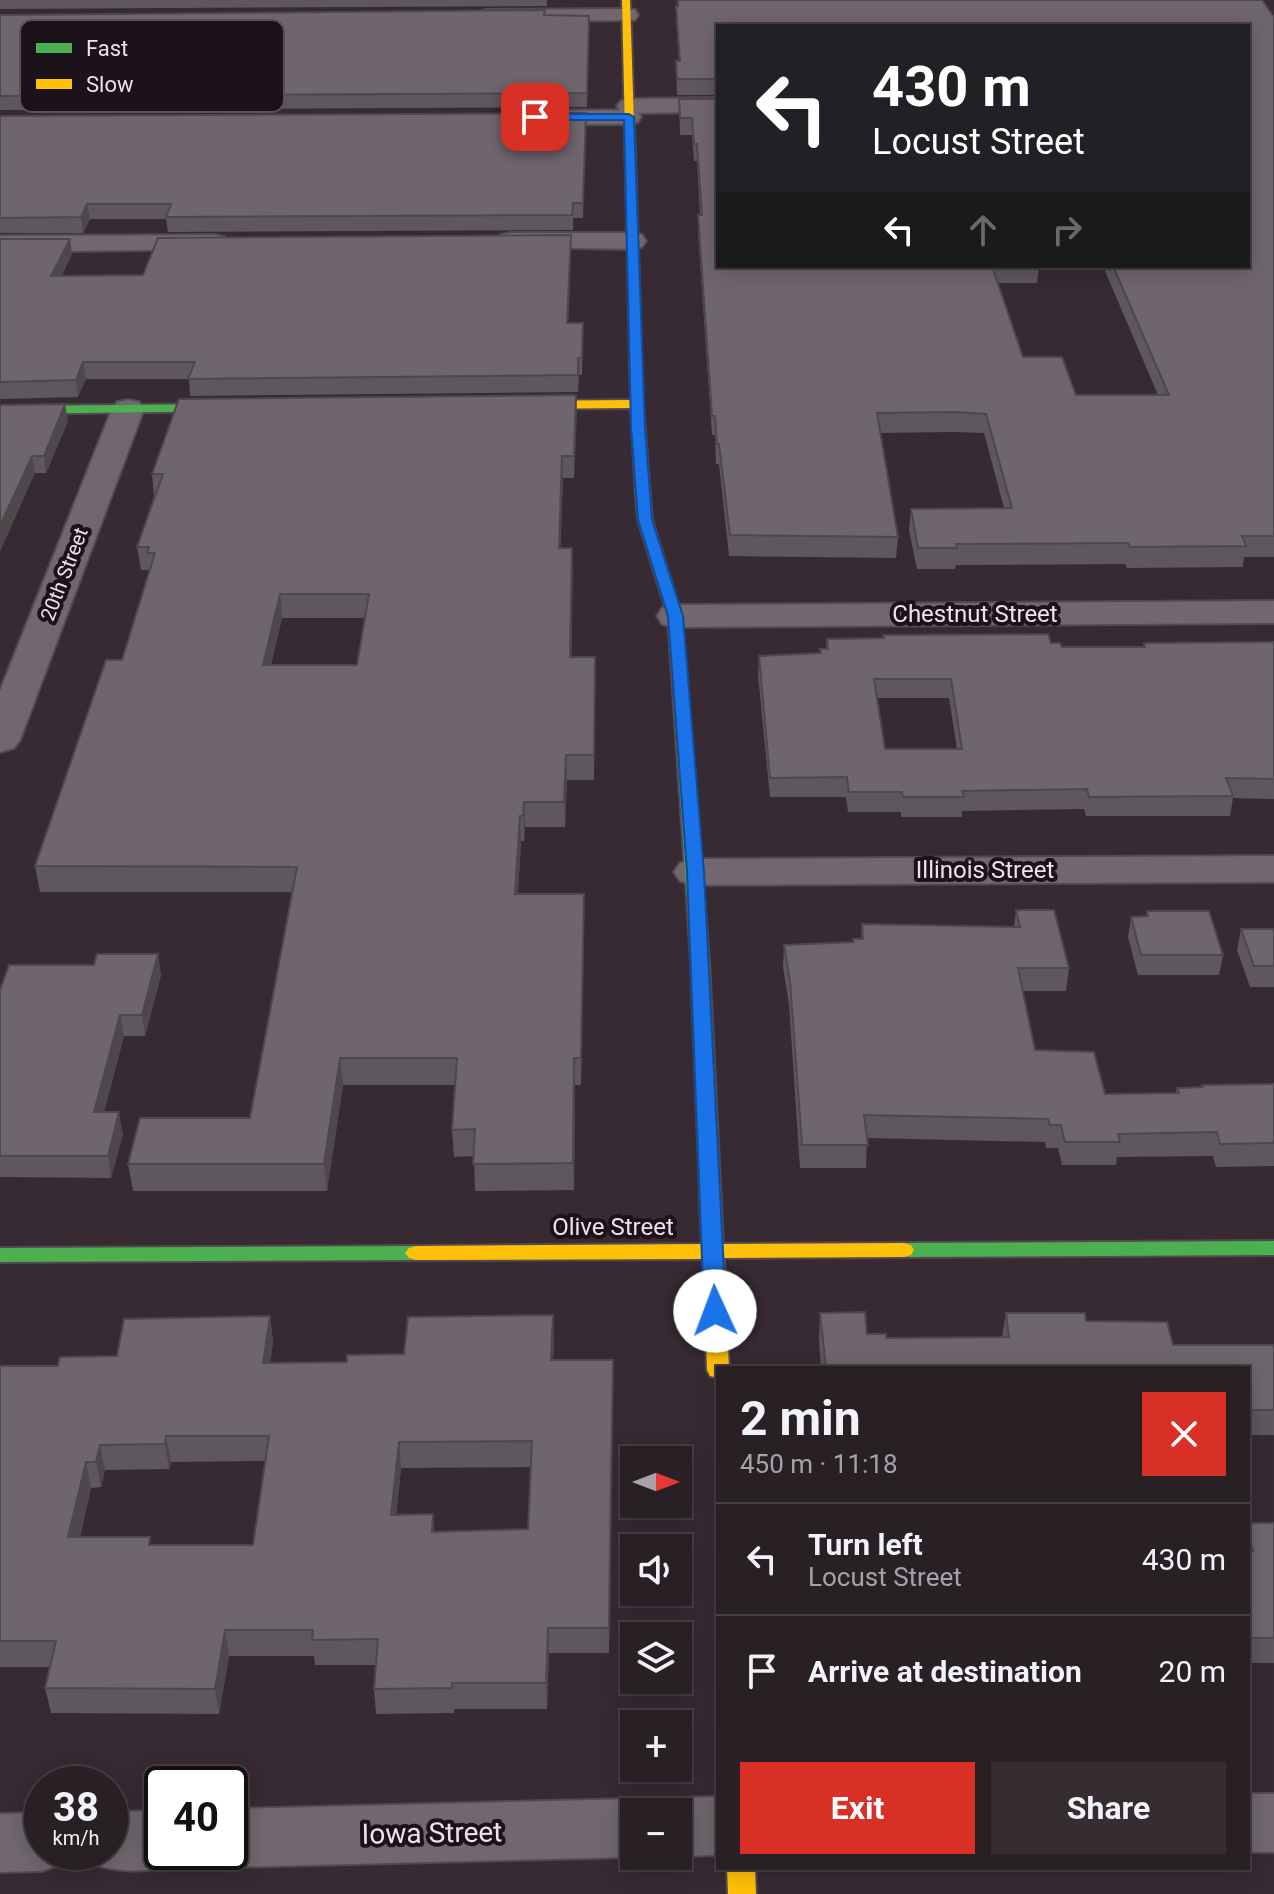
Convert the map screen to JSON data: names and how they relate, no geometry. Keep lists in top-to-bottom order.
{
  "streets": {
    "street": [
      "20th Street",
      "Chestnut Street",
      "Illinois Street",
      "Olive Street",
      "Iowa Street"
    ]
  },
  "legend": ["Fast", "Slow"],
  "north": "right",
  "page": {
    "turn": ["430 m", "Locust Street"],
    "heading": ["2 min", "450 m · 11:18"],
    "map_buttons": ["+", "−"],
    "list": [
      {
        "name": "Turn left",
        "note": "Locust Street",
        "value": "430 m"
      },
      {
        "name": "Arrive at destination",
        "value": "20 m"
      }
    ],
    "buttons": ["Exit", "Share"],
    "speed": "38 km/h",
    "limit": "40"
  }
}
